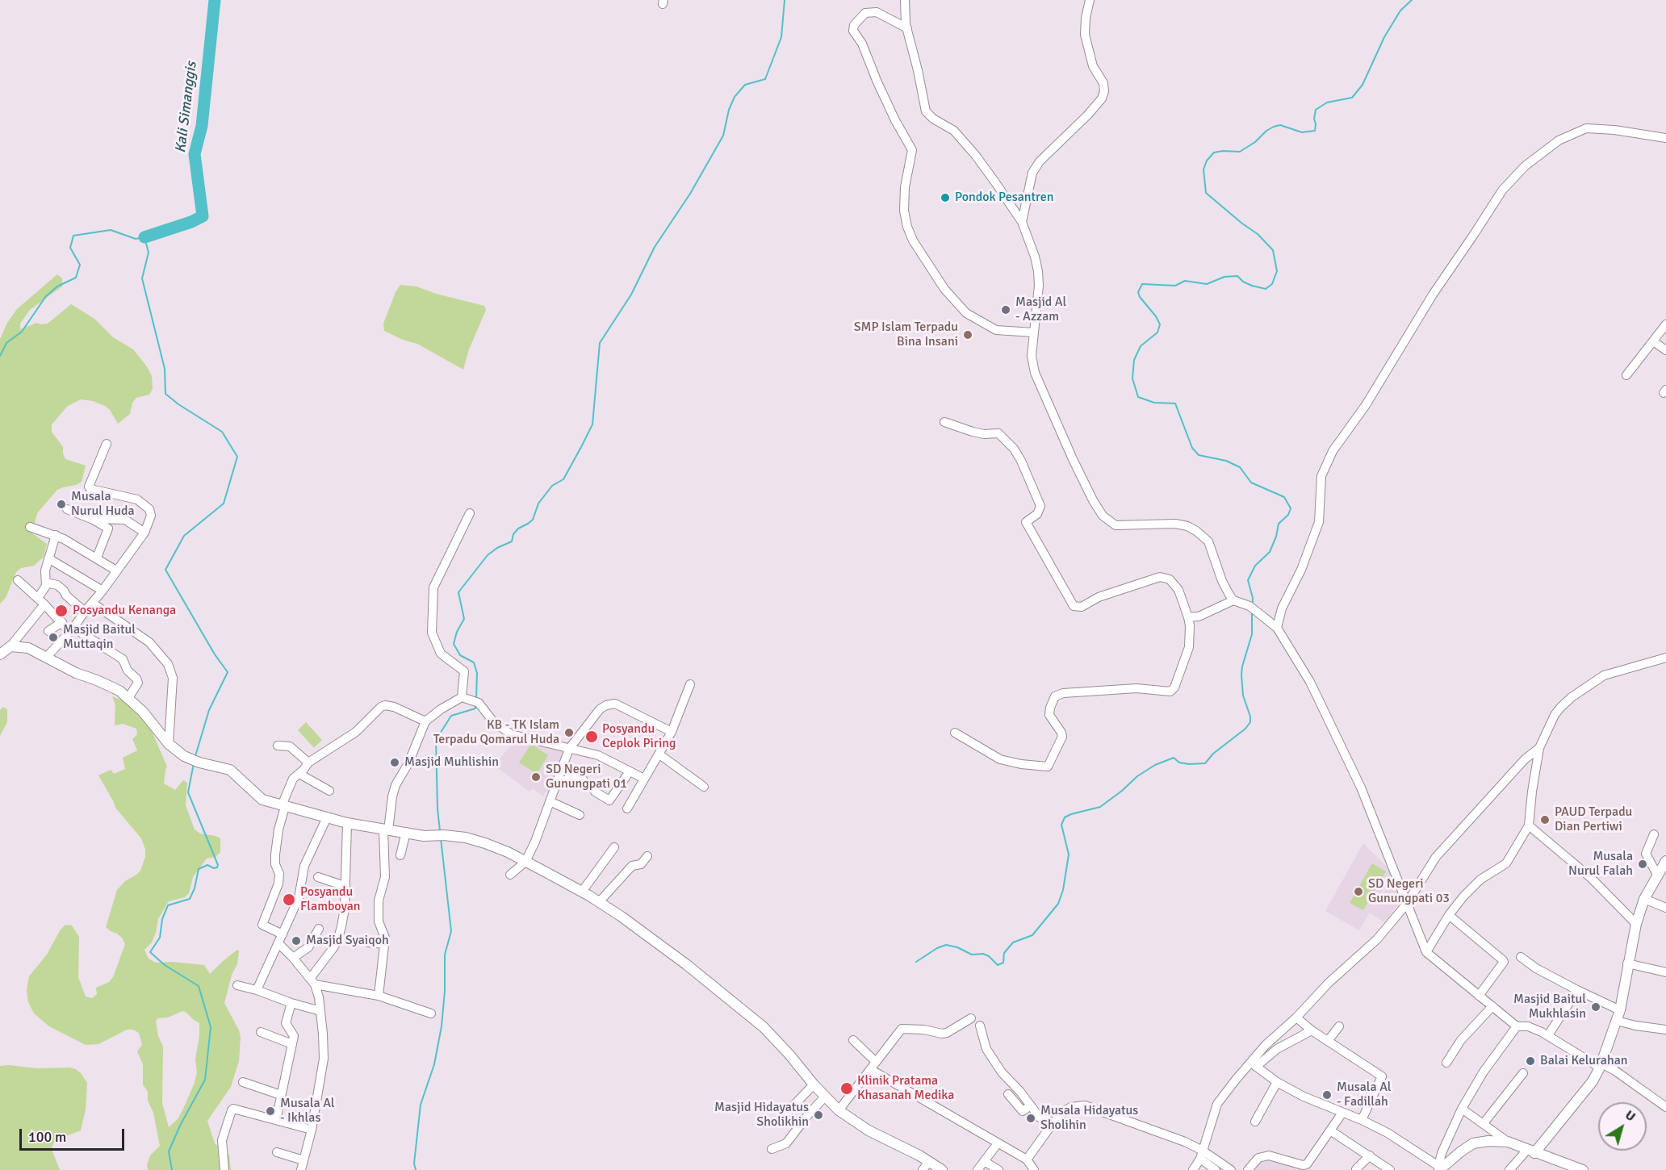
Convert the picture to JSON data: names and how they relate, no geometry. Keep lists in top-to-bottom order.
{
  "water": ["Kali Simanggis"],
  "places": [
    "Pondok Pesantren",
    "Masjid Al - Azzam",
    "SMP Islam Terpadu Bina Insani",
    "Musala Nurul Huda",
    "Posyandu Kenanga",
    "Masjid Baitul Muttaqin",
    "KB - TK Islam Terpadu Qomarul Huda",
    "Posyandu Ceplok Piring",
    "Masjid Muhlishin",
    "SD Negeri Gunungpati 01",
    "PAUD Terpadu Dian Pertiwi",
    "Musala Nurul Falah",
    "SD Negeri Gunungpati 03",
    "Posyandu Flamboyan",
    "Masjid Syaiqoh",
    "Masjid Baitul Mukhlasin",
    "Balai Kelurahan",
    "Klinik Pratama Khasanah Medika",
    "Musala Al - Fadillah",
    "Musala Al - Ikhlas",
    "Masjid Hidayatus Sholikhin",
    "Musala Hidayatus Sholihin"
  ],
  "scale_bar": "100 m",
  "north": "top right"
}
